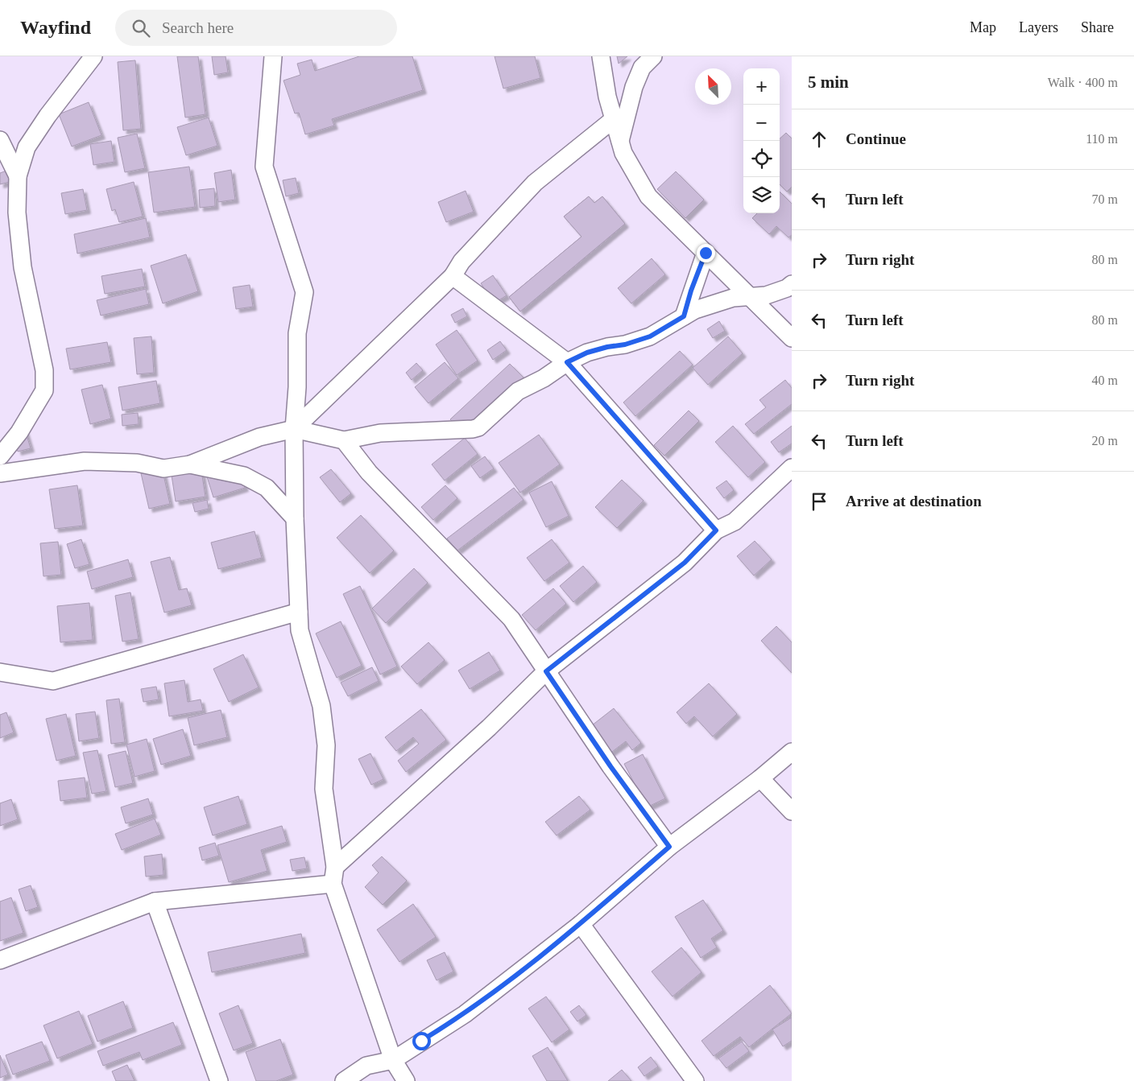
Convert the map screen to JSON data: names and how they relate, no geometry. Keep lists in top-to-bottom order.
{
  "north": "top left",
  "page": {
    "header": "Wayfind",
    "search": "Search here",
    "nav": ["Map", "Layers", "Share"],
    "heading": ["5 min", "Walk · 400 m"],
    "map_buttons": ["+", "−"],
    "list": [
      ["Continue", "110 m"],
      ["Turn left", "70 m"],
      ["Turn right", "80 m"],
      ["Turn left", "80 m"],
      ["Turn right", "40 m"],
      ["Turn left", "20 m"],
      "Arrive at destination"
    ]
  }
}
